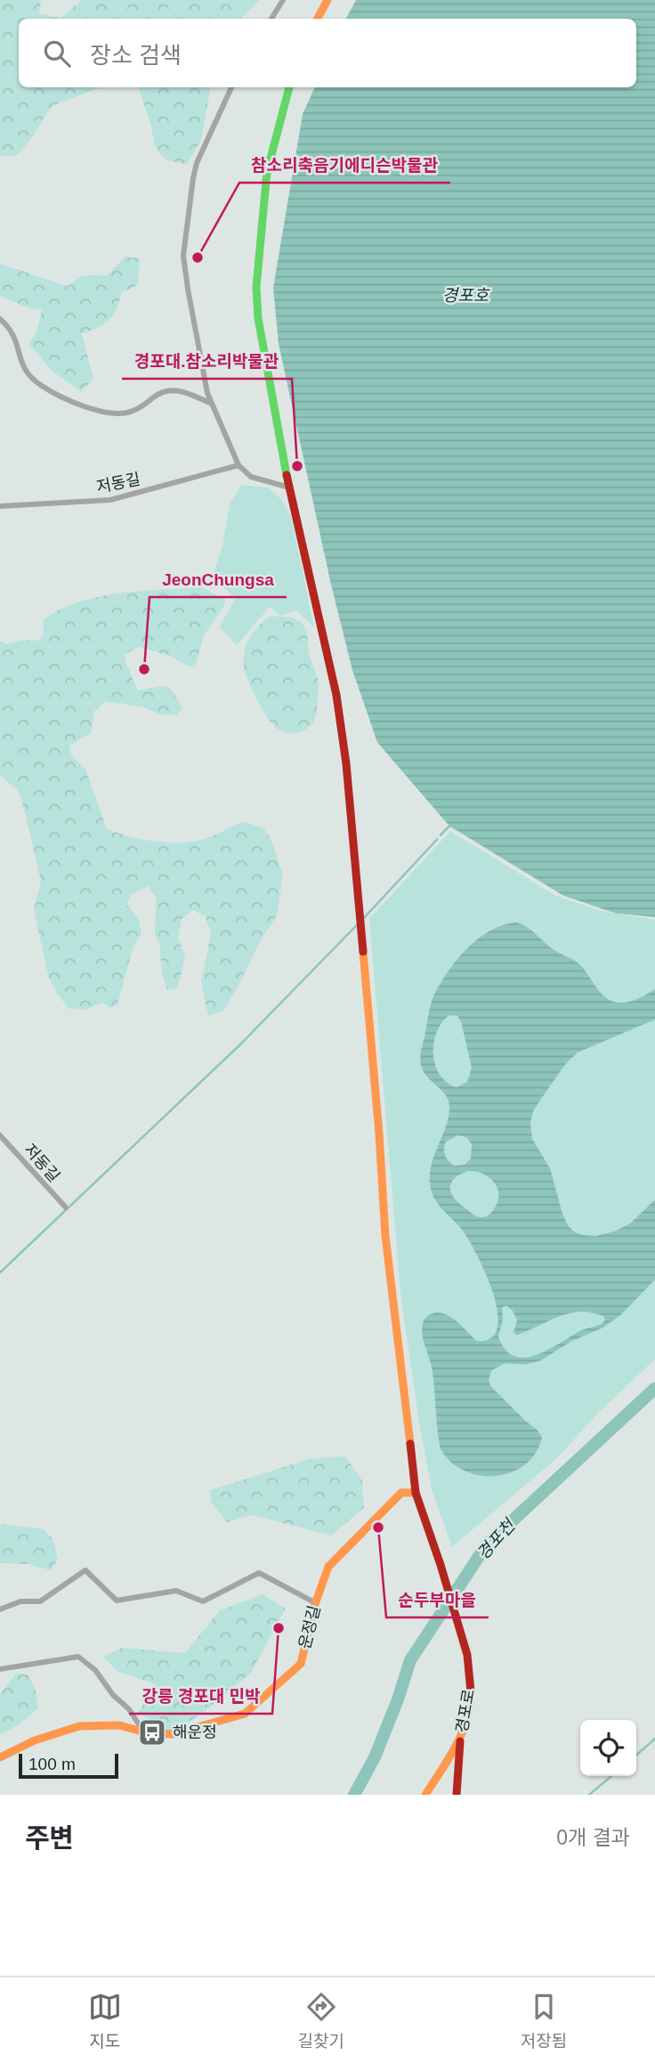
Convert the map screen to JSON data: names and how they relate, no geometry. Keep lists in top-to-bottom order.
{
  "streets": {
    "street": ["저동길", "운정길", "경포로"]
  },
  "crossings": [
    ["운정길", "경포로"]
  ],
  "water": ["경포호", "경포천"],
  "places": {
    "other": [
      "참소리축음기에디슨박물관",
      "경포대.참소리박물관",
      "JeonChungsa",
      "순두부마을",
      "강릉 경포대 민박"
    ],
    "bus stop": ["해운정"]
  },
  "scale_bar": "100 m",
  "page": {
    "search": "장소 검색",
    "scale": "100 m",
    "heading": ["주변", "0개 결과"],
    "nav": ["지도", "길찾기", "저장됨"]
  }
}
